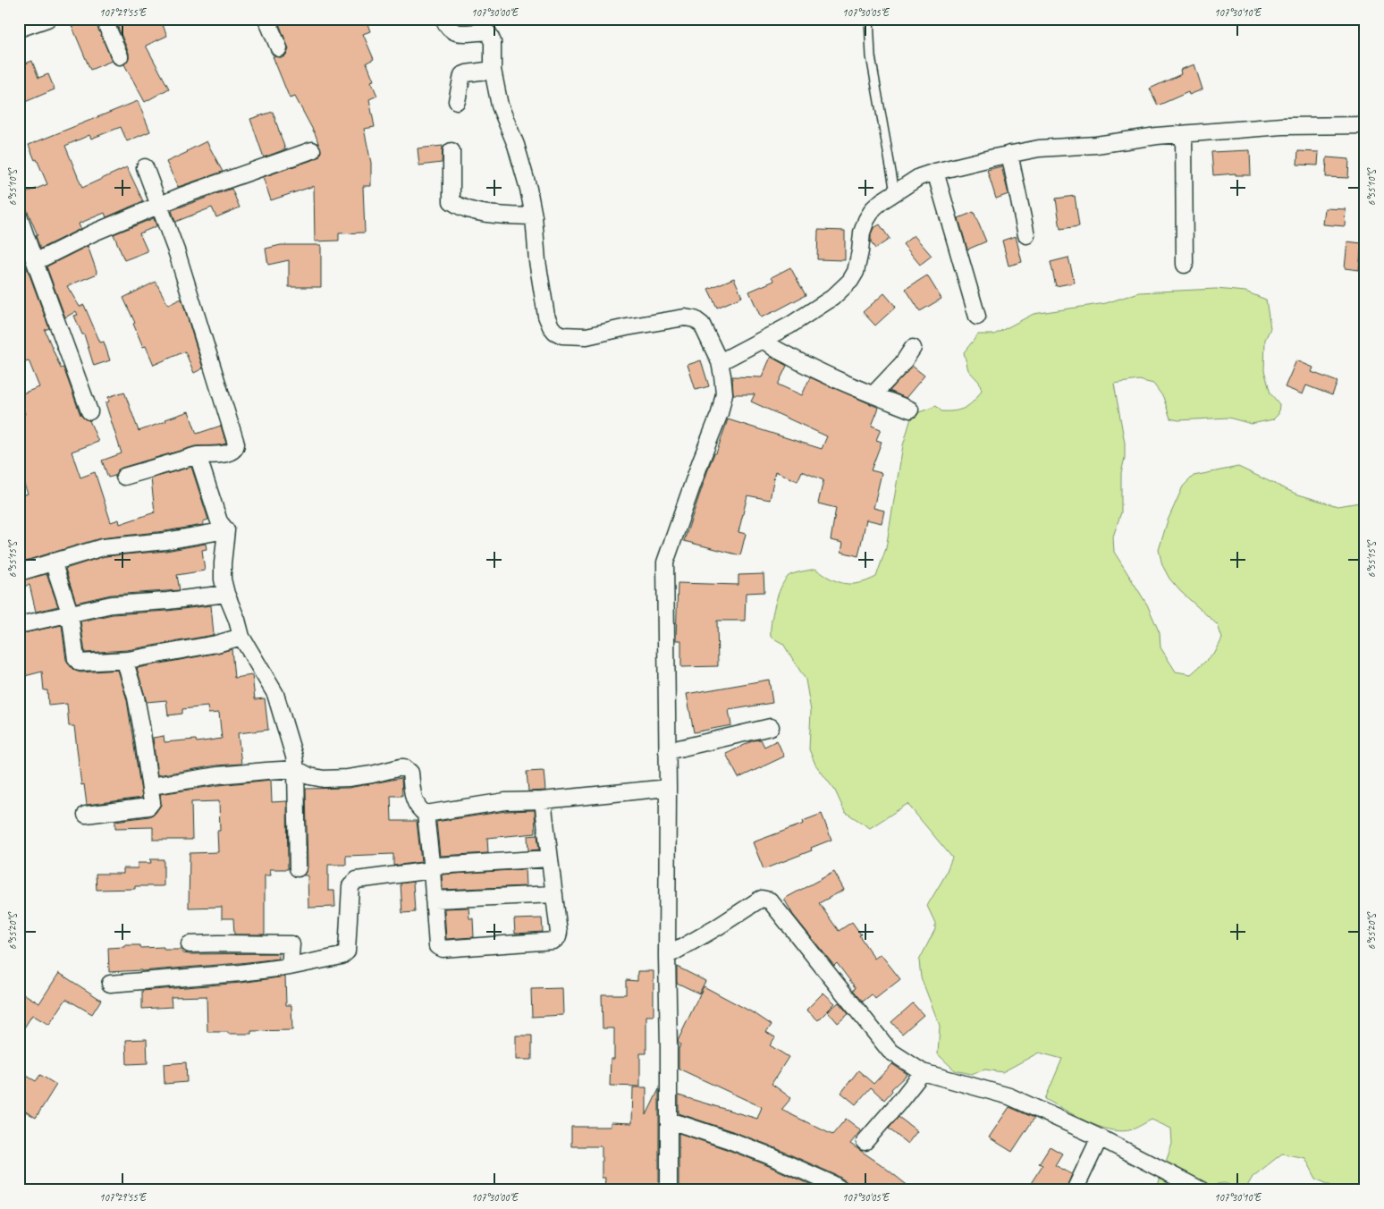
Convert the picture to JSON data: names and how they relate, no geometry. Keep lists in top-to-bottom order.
{
  "coordinates": [
    "107°29'55\"E",
    "107°30'00\"E",
    "107°30'05\"E",
    "107°30'10\"E",
    "6°55'10\"S",
    "6°55'15\"S",
    "6°55'20\"S"
  ]
}
